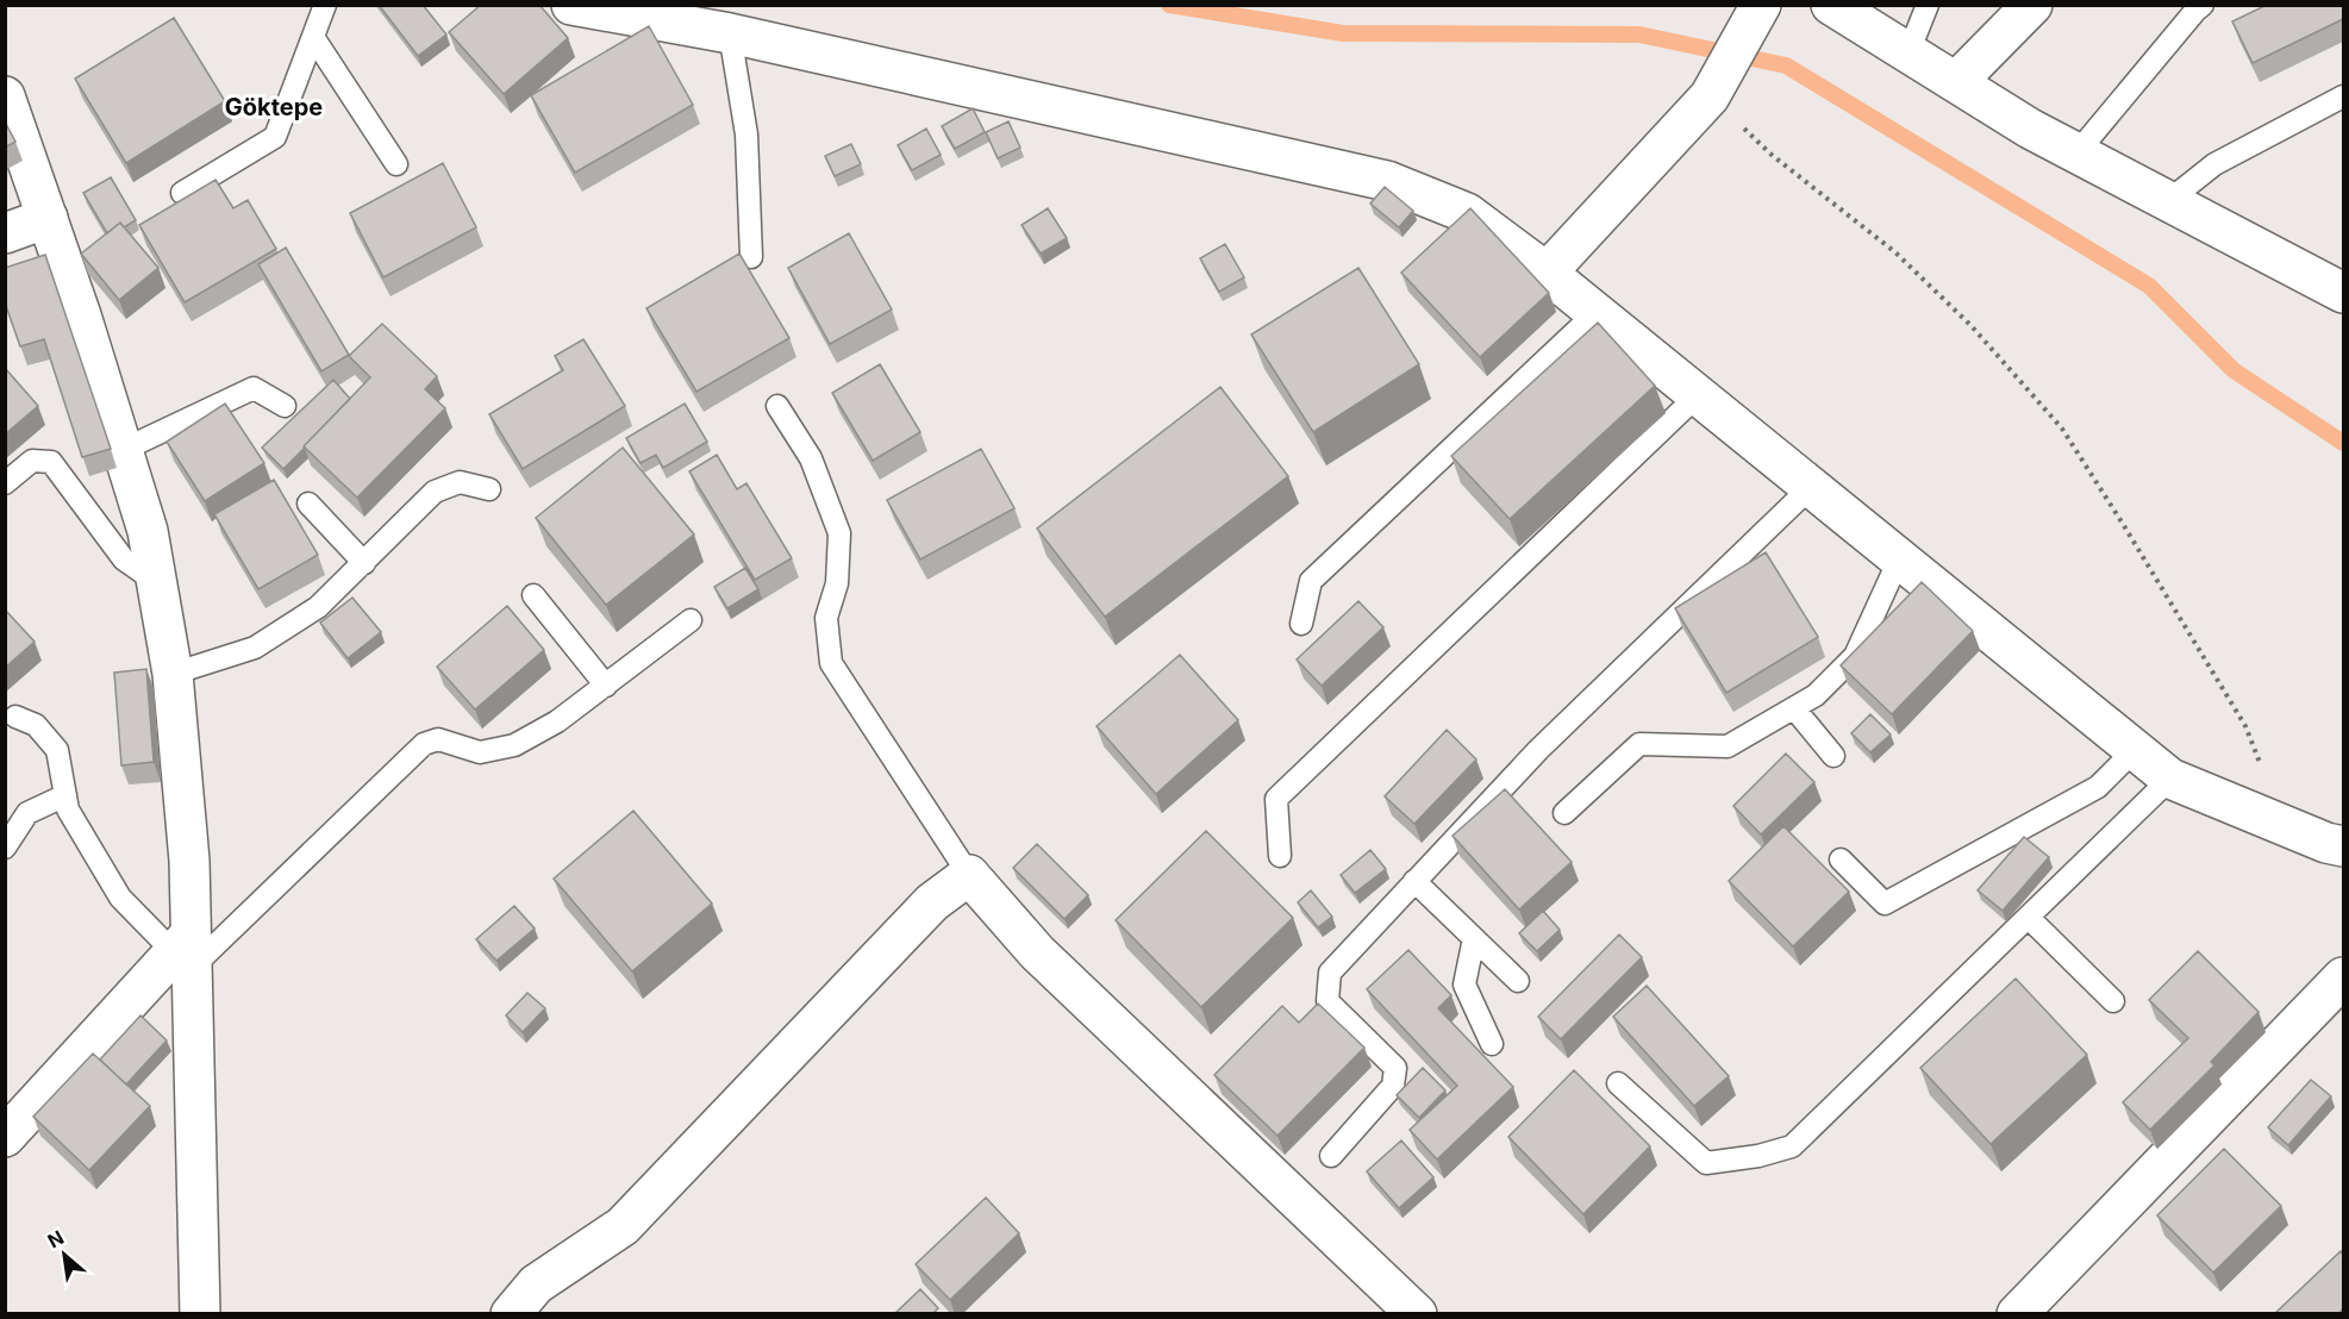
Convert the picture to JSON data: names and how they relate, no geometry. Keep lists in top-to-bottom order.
{
  "districts": ["Göktepe"],
  "north": "top left"
}
